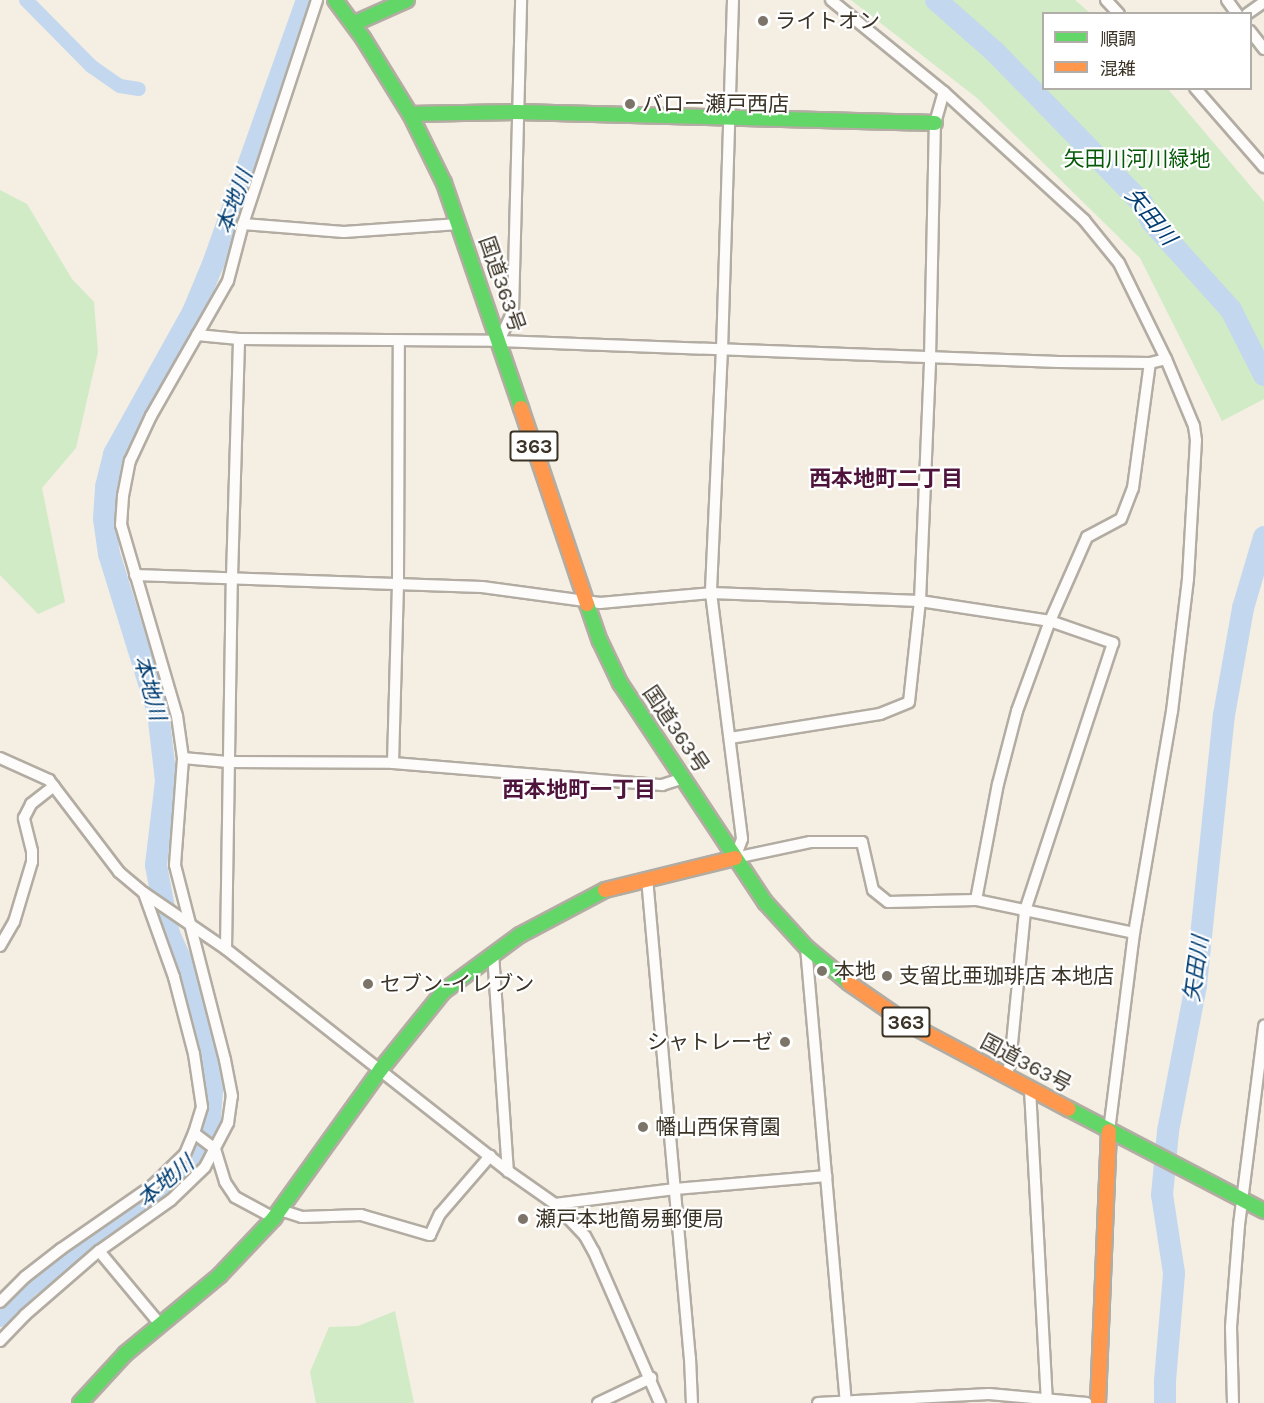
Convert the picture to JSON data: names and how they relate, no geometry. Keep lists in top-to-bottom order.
{
  "streets": {
    "main road": ["国道363号", "363"]
  },
  "crossings": [
    ["国道363号", "363"]
  ],
  "districts": ["西本地町二丁目", "西本地町一丁目"],
  "water": ["本地川", "矢田川"],
  "parks": ["矢田川河川緑地"],
  "places": [
    "ライトオン",
    "バロー瀬戸西店",
    "本地",
    "支留比亜珈琲店 本地店",
    "セブン-イレブン",
    "シャトレーゼ",
    "幡山西保育園",
    "瀬戸本地簡易郵便局"
  ],
  "legend": ["順調", "混雑"]
}
